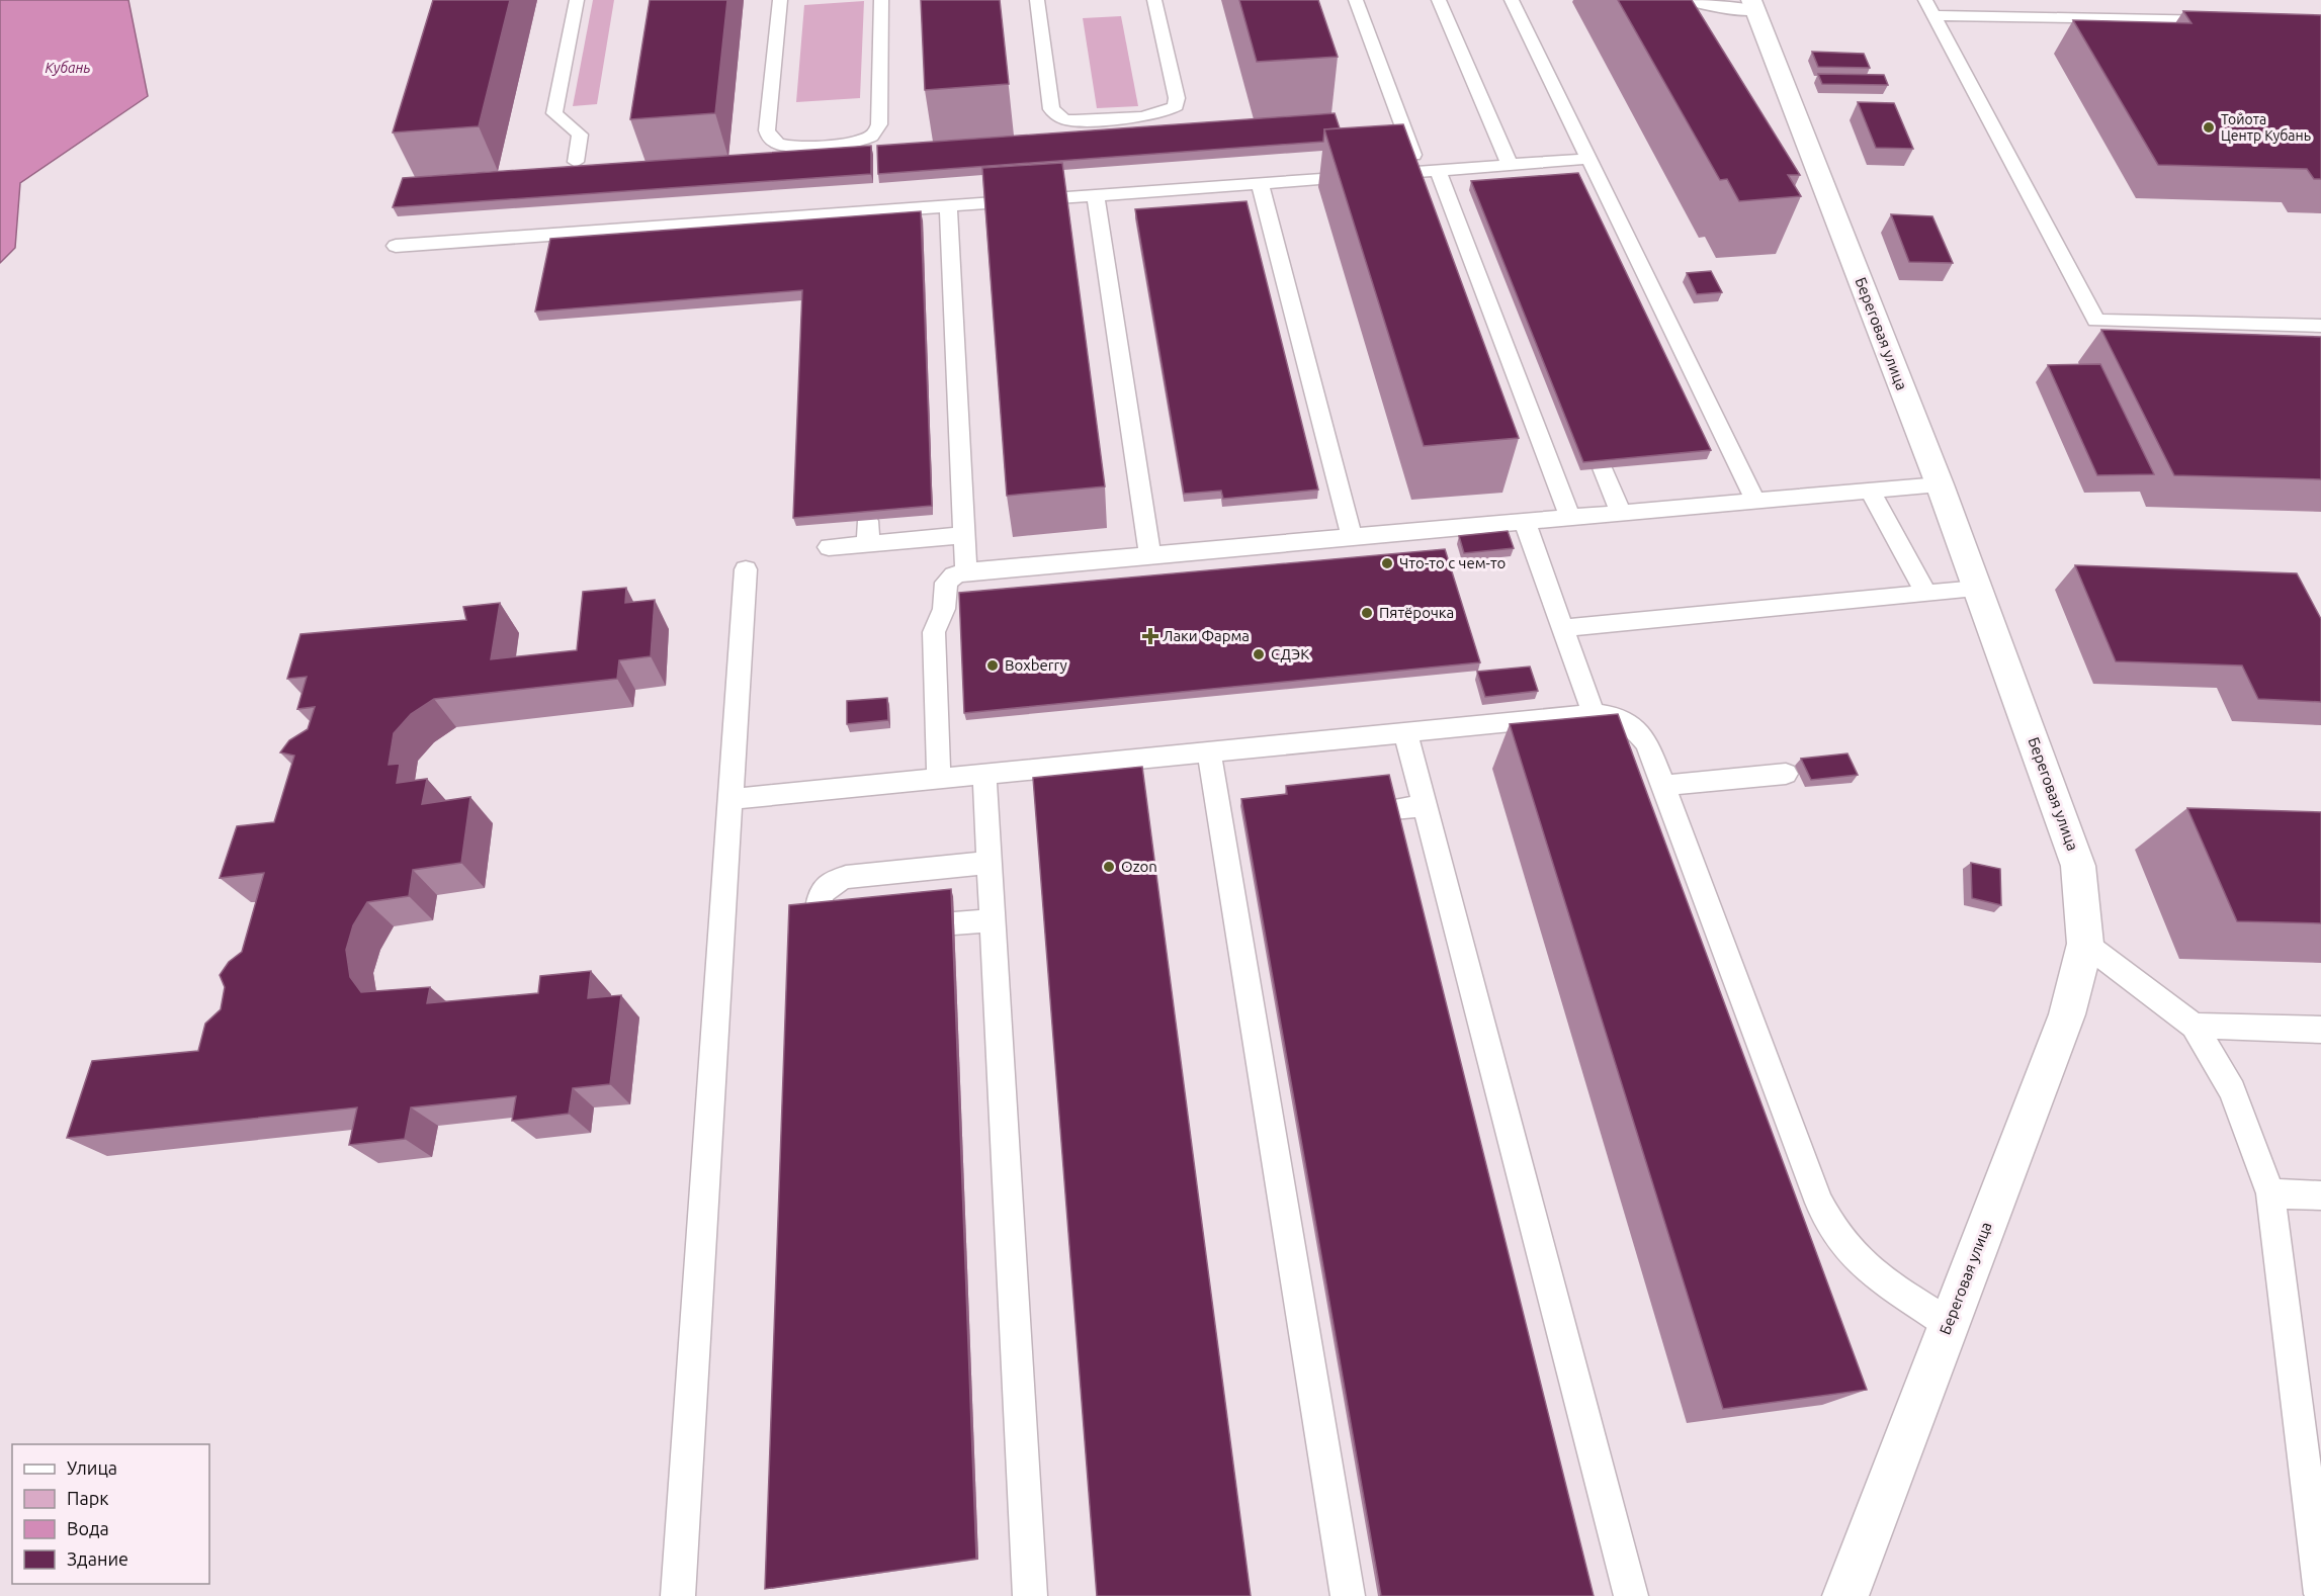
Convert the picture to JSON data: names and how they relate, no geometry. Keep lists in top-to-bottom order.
{
  "streets": {
    "street": ["Береговая улица"]
  },
  "water": ["Кубань"],
  "places": {
    "other": [
      "Тойота Центр Кубань",
      "Что-то с чем-то",
      "Пятёрочка",
      "СДЭК",
      "Boxberry",
      "Ozon"
    ],
    "health": ["Лаки Фарма"]
  },
  "legend": [
    "Улица",
    "Парк",
    "Вода",
    "Здание"
  ]
}
